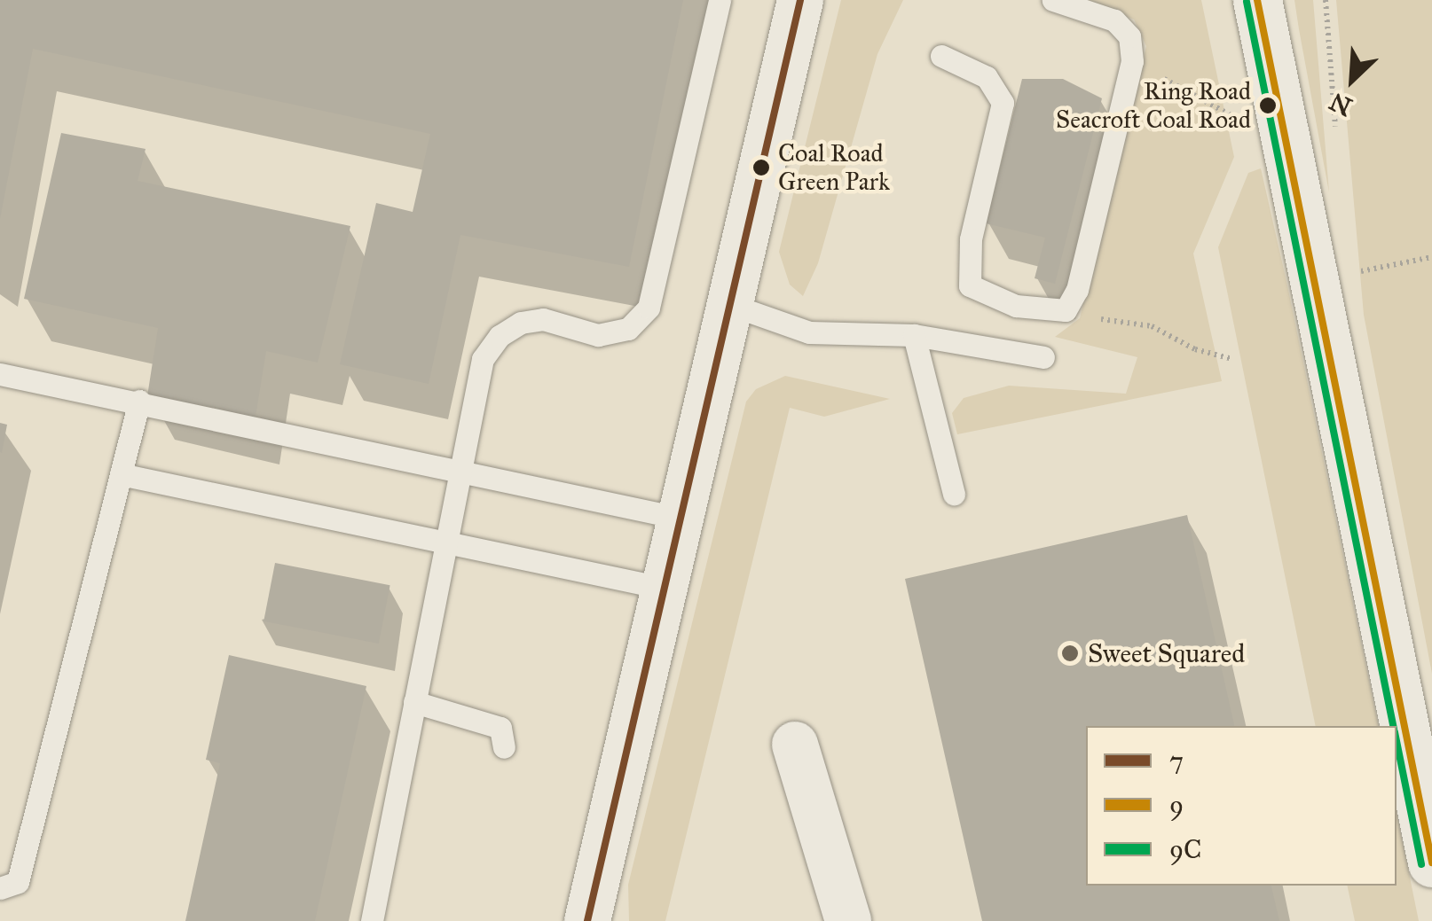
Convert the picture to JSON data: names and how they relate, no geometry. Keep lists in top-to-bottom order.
{
  "places": ["Ring Road Seacroft Coal Road", "Coal Road Green Park", "Sweet Squared"],
  "lines": ["transit line 7", "transit line 9", "transit line 9C"],
  "legend": ["7", "9", "9C"],
  "north": "bottom left"
}
